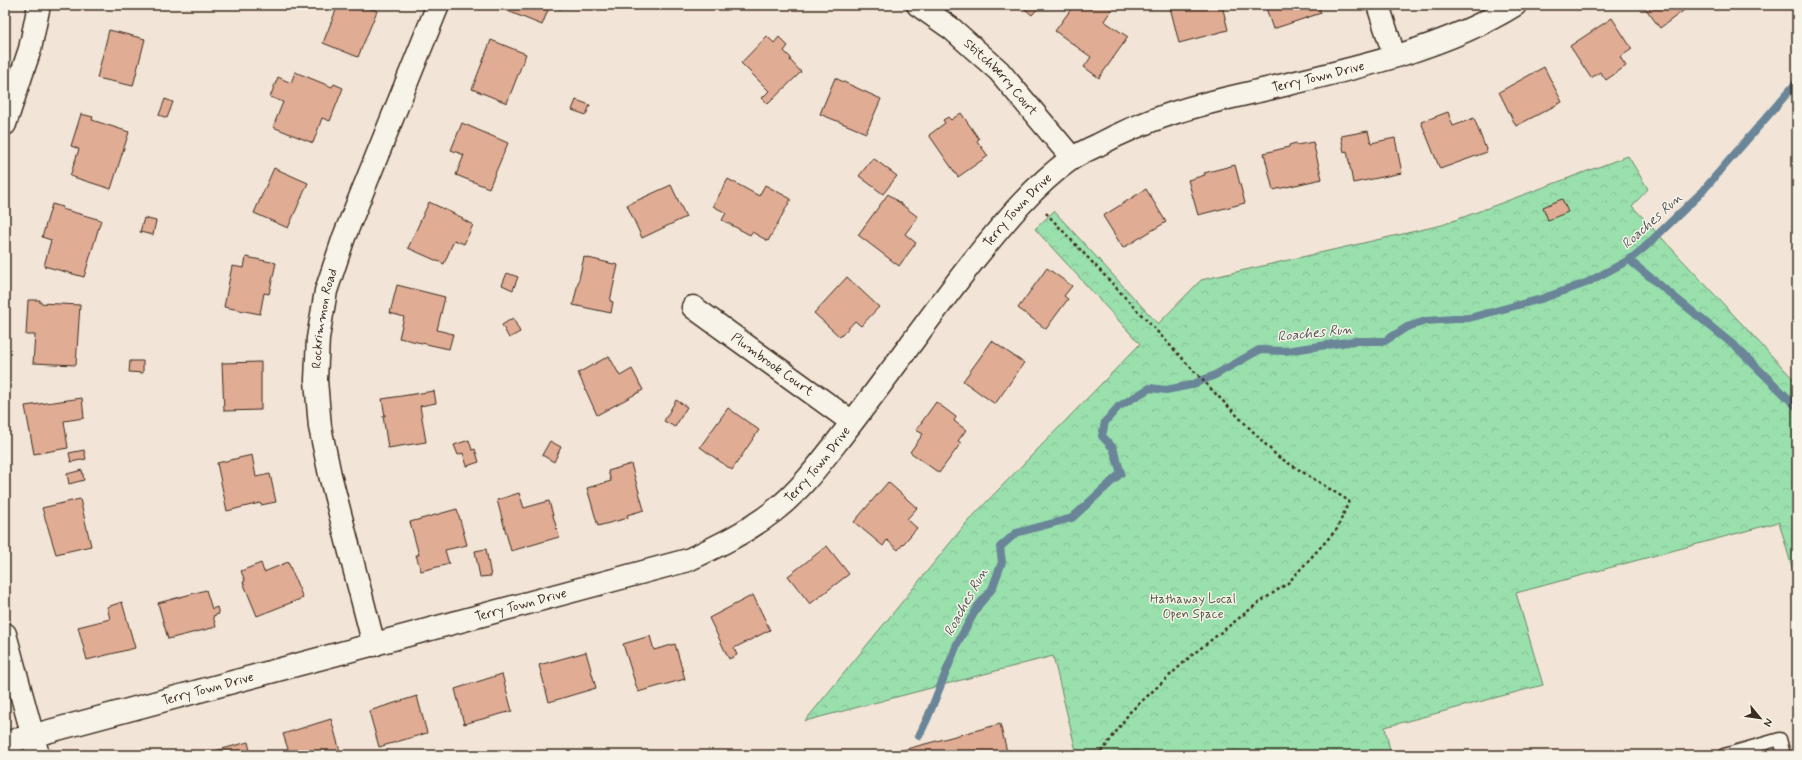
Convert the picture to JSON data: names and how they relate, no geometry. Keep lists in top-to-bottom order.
{
  "streets": {
    "street": [
      "Terry Town Drive",
      "Stitchberry Court",
      "Rockrimmon Road",
      "Plumbrook Court"
    ]
  },
  "crossings": [
    ["Terry Town Drive", "Stitchberry Court"],
    ["Terry Town Drive", "Rockrimmon Road"],
    ["Terry Town Drive", "Plumbrook Court"]
  ],
  "water": ["Roaches Run"],
  "parks": ["Hathaway Local Open Space"],
  "north": "bottom right"
}
